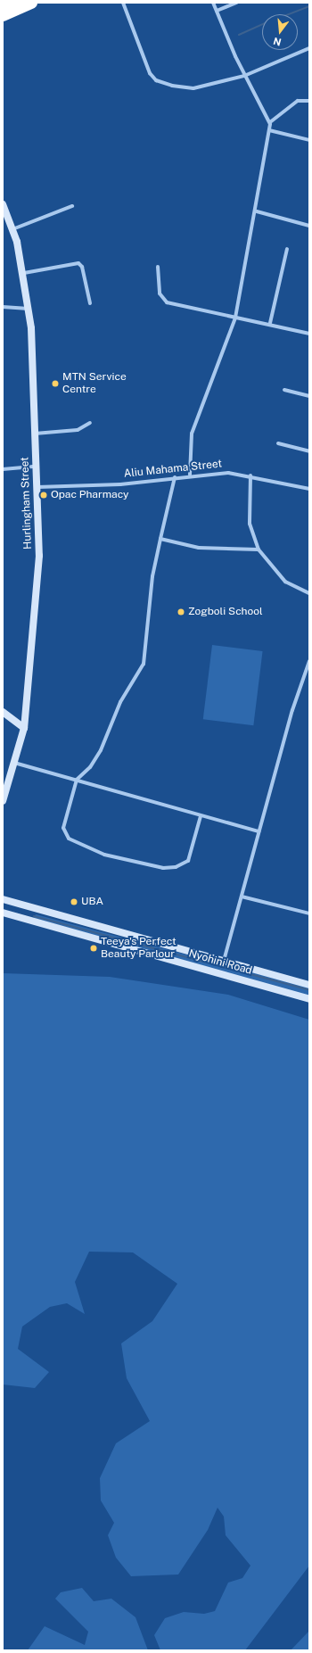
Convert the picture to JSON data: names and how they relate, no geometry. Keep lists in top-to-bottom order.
{
  "streets": {
    "main road": ["Hurlingham Street", "Nyohini Road"],
    "street": ["Aliu Mahama Street"]
  },
  "crossings": [
    ["Aliu Mahama Street", "Hurlingham Street"]
  ],
  "places": [
    "MTN Service Centre",
    "Opac Pharmacy",
    "Zogboli School",
    "UBA",
    "Teeya's Perfect Beauty Parlour"
  ],
  "north": "bottom"
}
